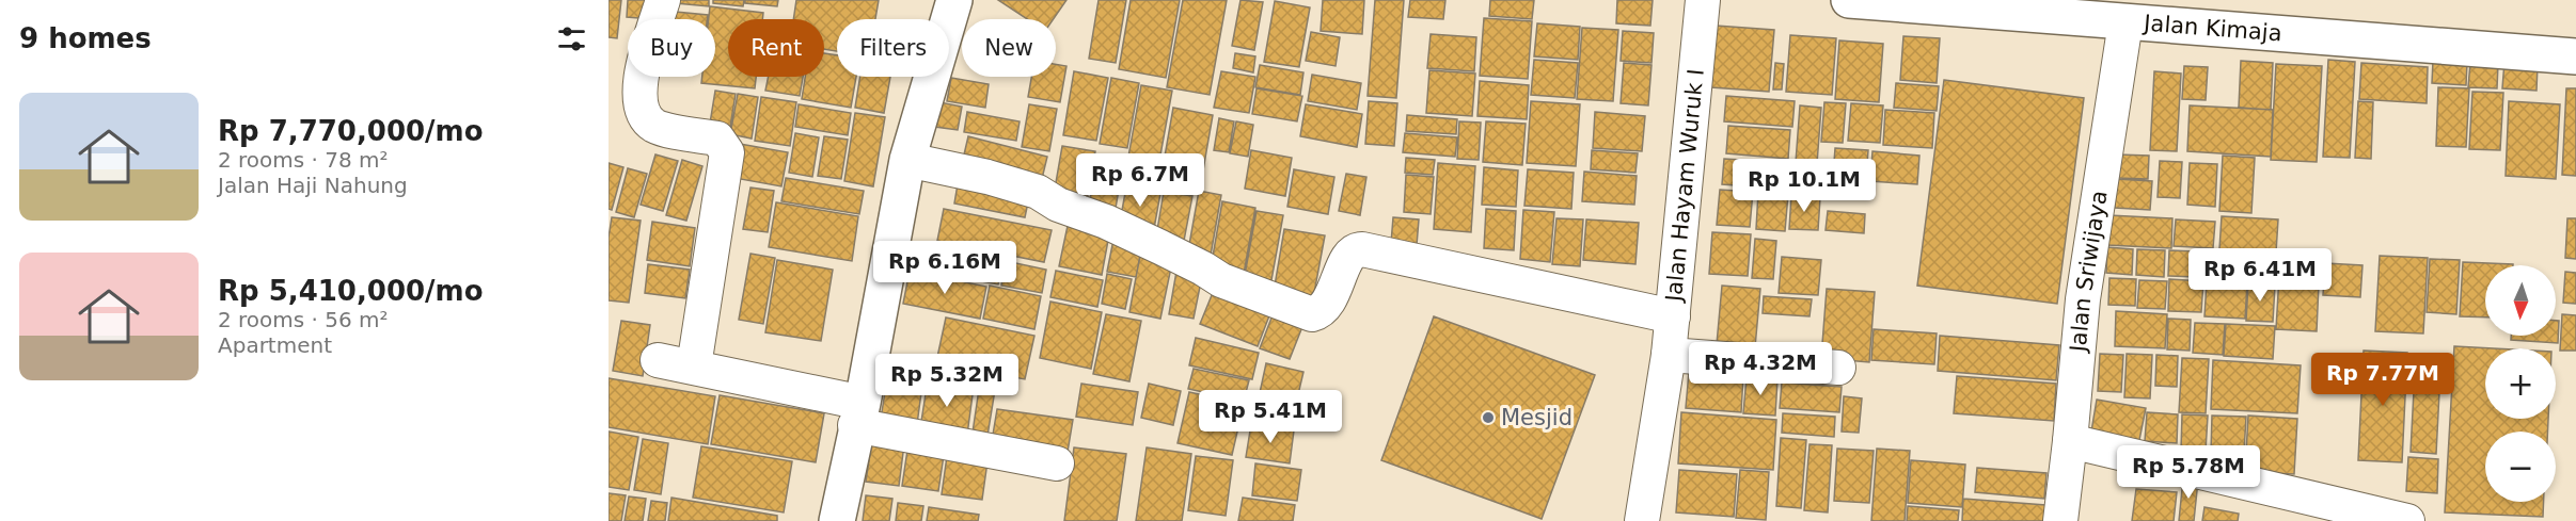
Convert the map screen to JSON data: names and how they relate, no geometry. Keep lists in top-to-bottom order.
{
  "streets": {
    "street": ["Jalan Kimaja", "Jalan Hayam Wuruk I", "Jalan Sriwijaya"]
  },
  "crossings": [
    ["Jalan Kimaja", "Jalan Sriwijaya"]
  ],
  "places": ["Mesjid"],
  "north": "bottom",
  "page": {
    "heading": "9 homes",
    "chip": [
      "Buy",
      "Rent",
      "Filters",
      "New"
    ],
    "list": [
      {
        "name": "Rp 7,770,000/mo",
        "note": "2 rooms · 78 m² · Jalan Haji Nahung"
      },
      {
        "name": "Rp 5,410,000/mo",
        "note": "2 rooms · 56 m² · Apartment"
      }
    ],
    "price": [
      "Rp 6.7M",
      "Rp 10.1M",
      "Rp 6.16M",
      "Rp 6.41M",
      "Rp 4.32M",
      "Rp 7.77M",
      "Rp 5.32M",
      "Rp 5.41M",
      "Rp 5.78M"
    ],
    "map_buttons": ["+", "−"]
  }
}
